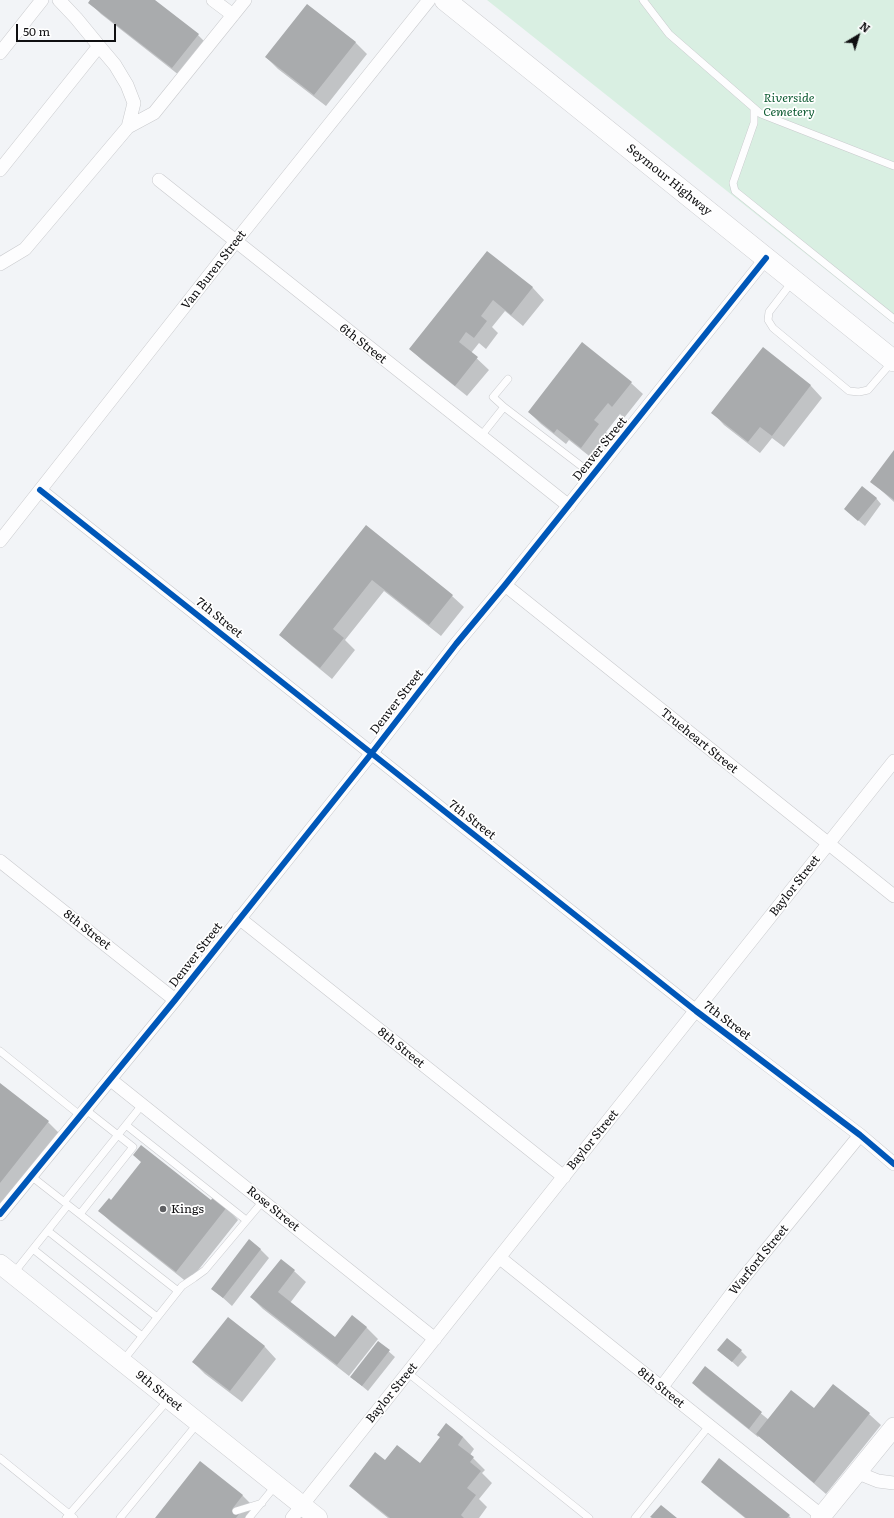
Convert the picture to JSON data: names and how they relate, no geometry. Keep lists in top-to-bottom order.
{
  "streets": {
    "main road": ["Seymour Highway"],
    "street": [
      "Van Buren Street",
      "6th Street",
      "Denver Street",
      "7th Street",
      "Trueheart Street",
      "Baylor Street",
      "8th Street",
      "Rose Street",
      "Warford Street",
      "9th Street"
    ]
  },
  "crossings": [
    ["Seymour Highway", "Denver Street"],
    ["Van Buren Street", "6th Street"],
    ["Van Buren Street", "7th Street"],
    ["6th Street", "Denver Street"],
    ["Denver Street", "7th Street"],
    ["Denver Street", "Trueheart Street"],
    ["Denver Street", "8th Street"],
    ["Denver Street", "Rose Street"],
    ["7th Street", "Baylor Street"],
    ["7th Street", "Warford Street"],
    ["Trueheart Street", "Baylor Street"],
    ["Baylor Street", "8th Street"],
    ["Baylor Street", "Rose Street"],
    ["Baylor Street", "9th Street"],
    ["8th Street", "Warford Street"]
  ],
  "parks": ["Riverside Cemetery"],
  "places": ["Kings"],
  "scale_bar": "50 m",
  "north": "top right"
}
